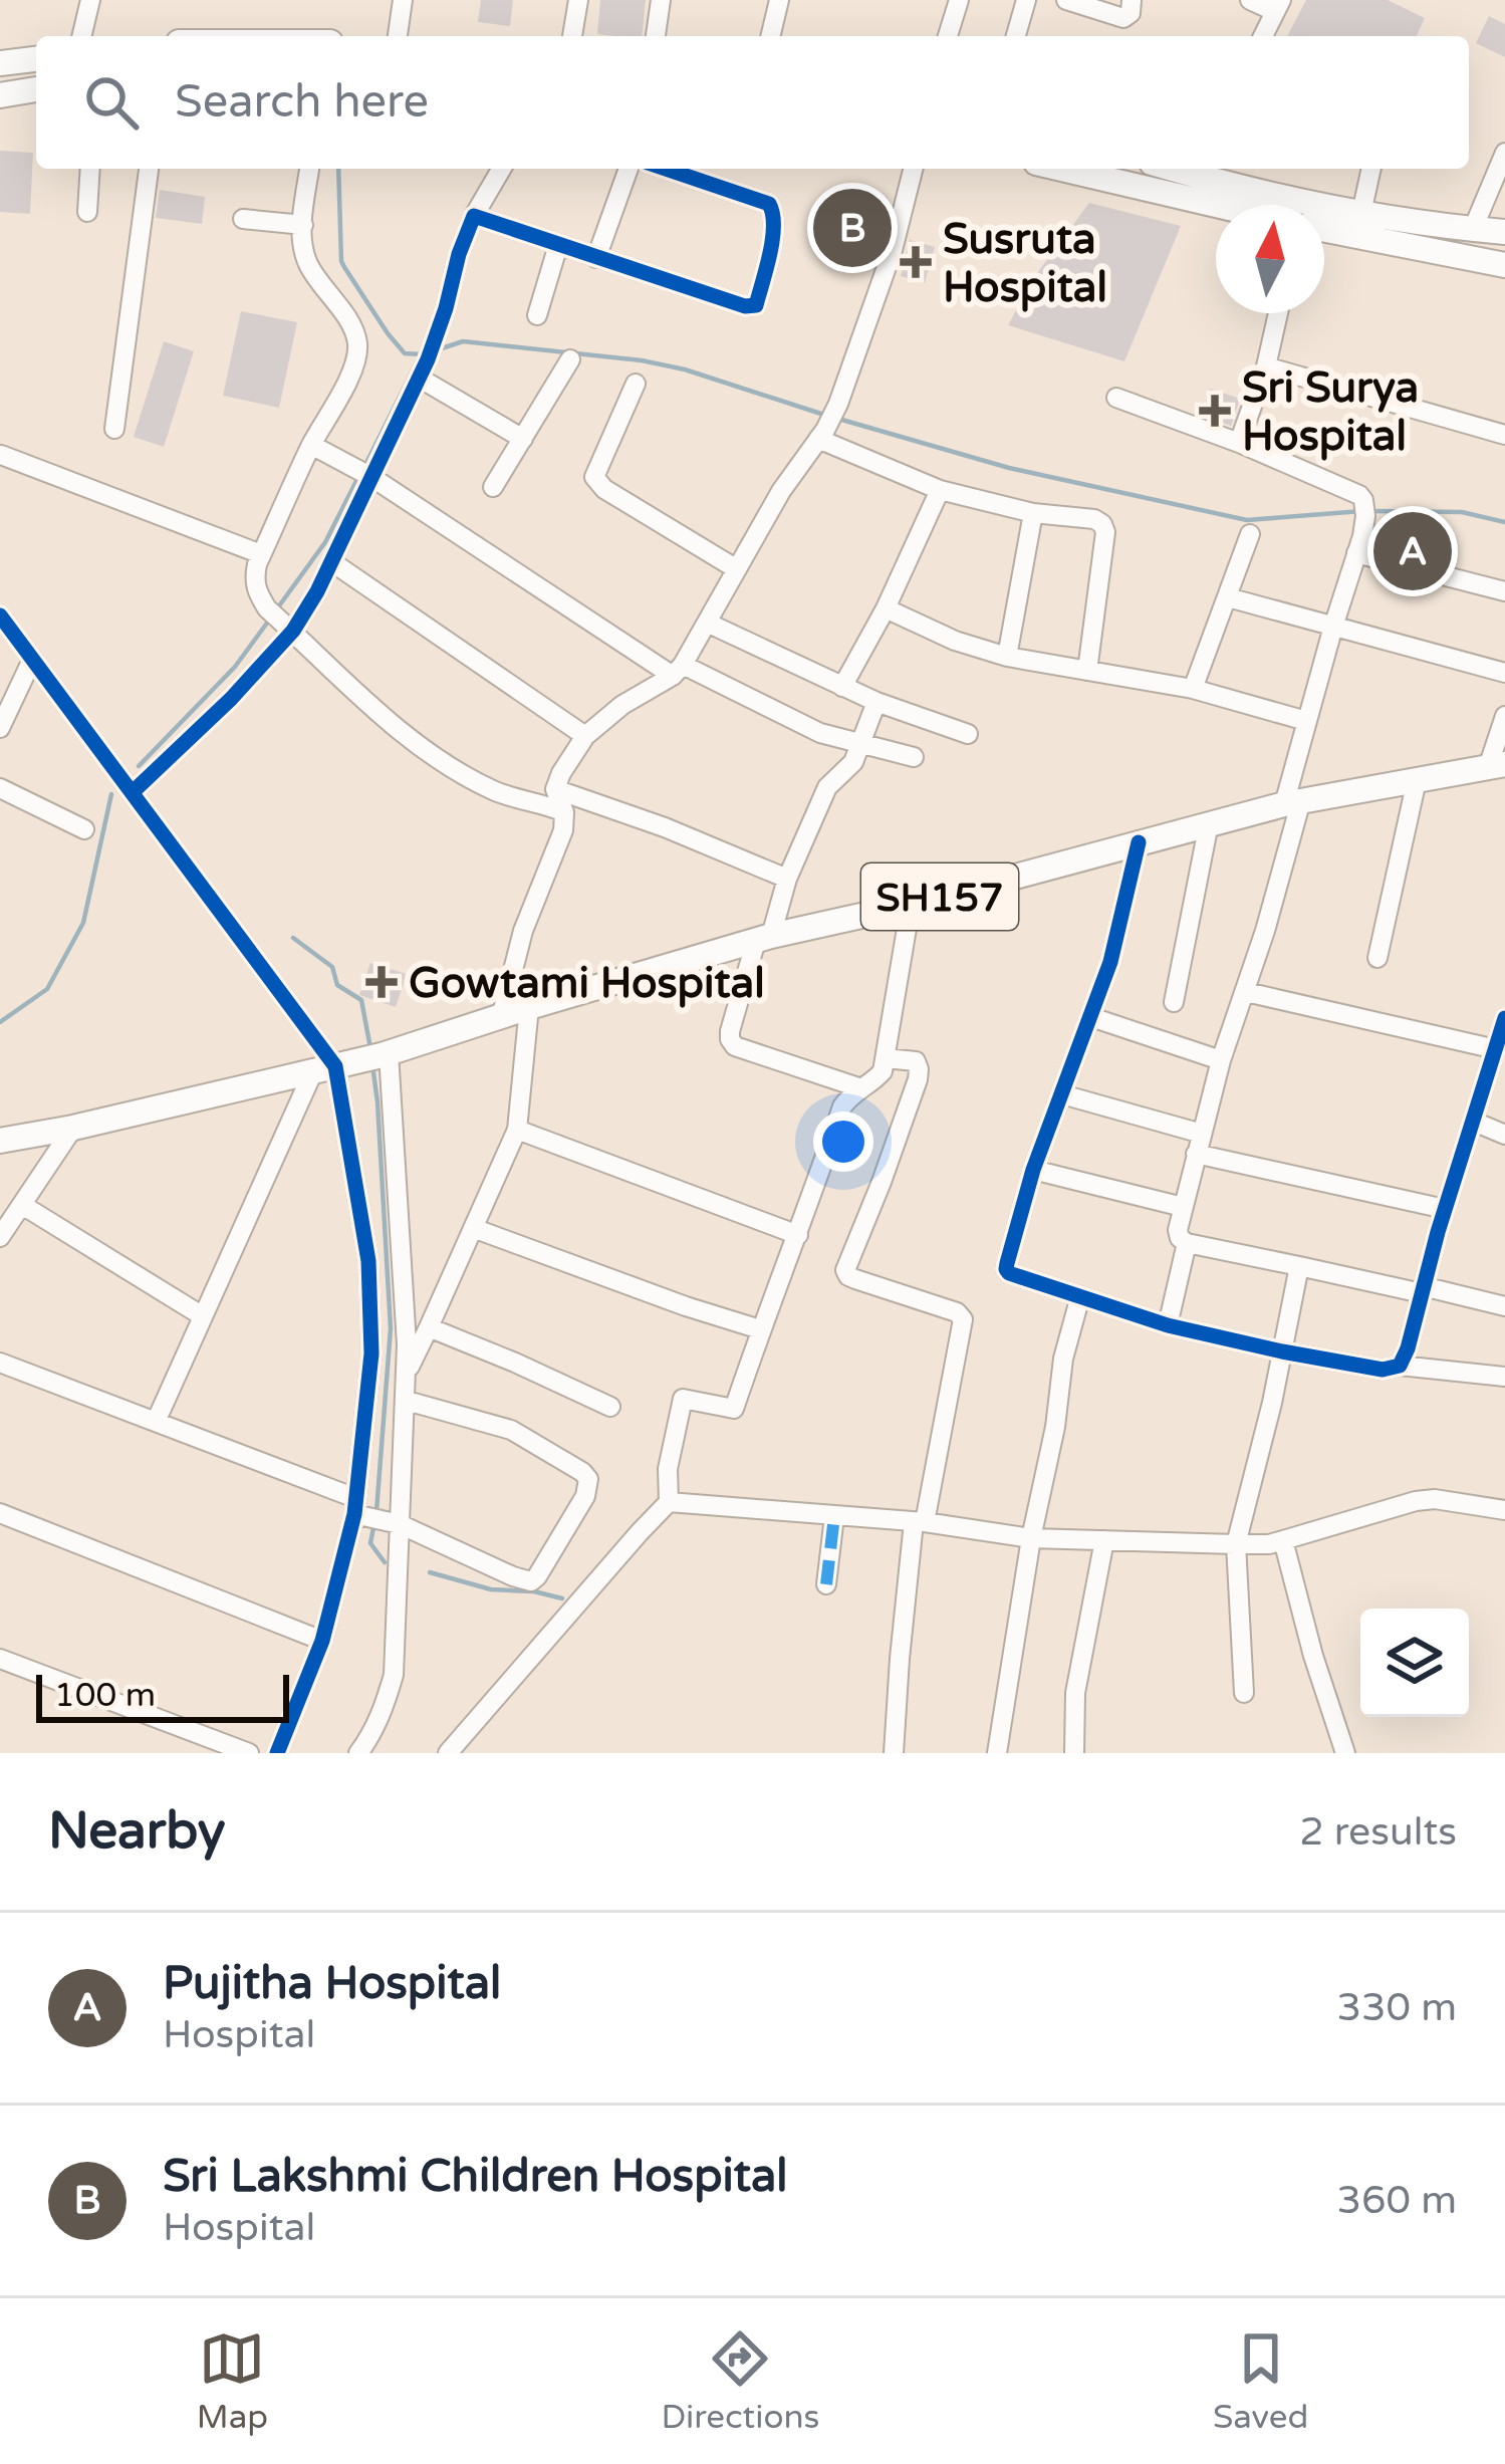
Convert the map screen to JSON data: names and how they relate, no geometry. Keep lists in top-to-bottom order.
{
  "streets": {
    "main road": ["SH157"]
  },
  "places": {
    "health": ["Susruta Hospital", "Sri Surya Hospital", "Gowtami Hospital"]
  },
  "scale_bar": "100 m",
  "north": "top",
  "page": {
    "search": "Search here",
    "pins": ["B", "A"],
    "scale": "100 m",
    "heading": ["Nearby", "2 results"],
    "list": [
      {
        "mark": "A",
        "name": "Pujitha Hospital",
        "note": "Hospital",
        "value": "330 m"
      },
      {
        "mark": "B",
        "name": "Sri Lakshmi Children Hospital",
        "note": "Hospital",
        "value": "360 m"
      }
    ],
    "nav": ["Map", "Directions", "Saved"]
  }
}
